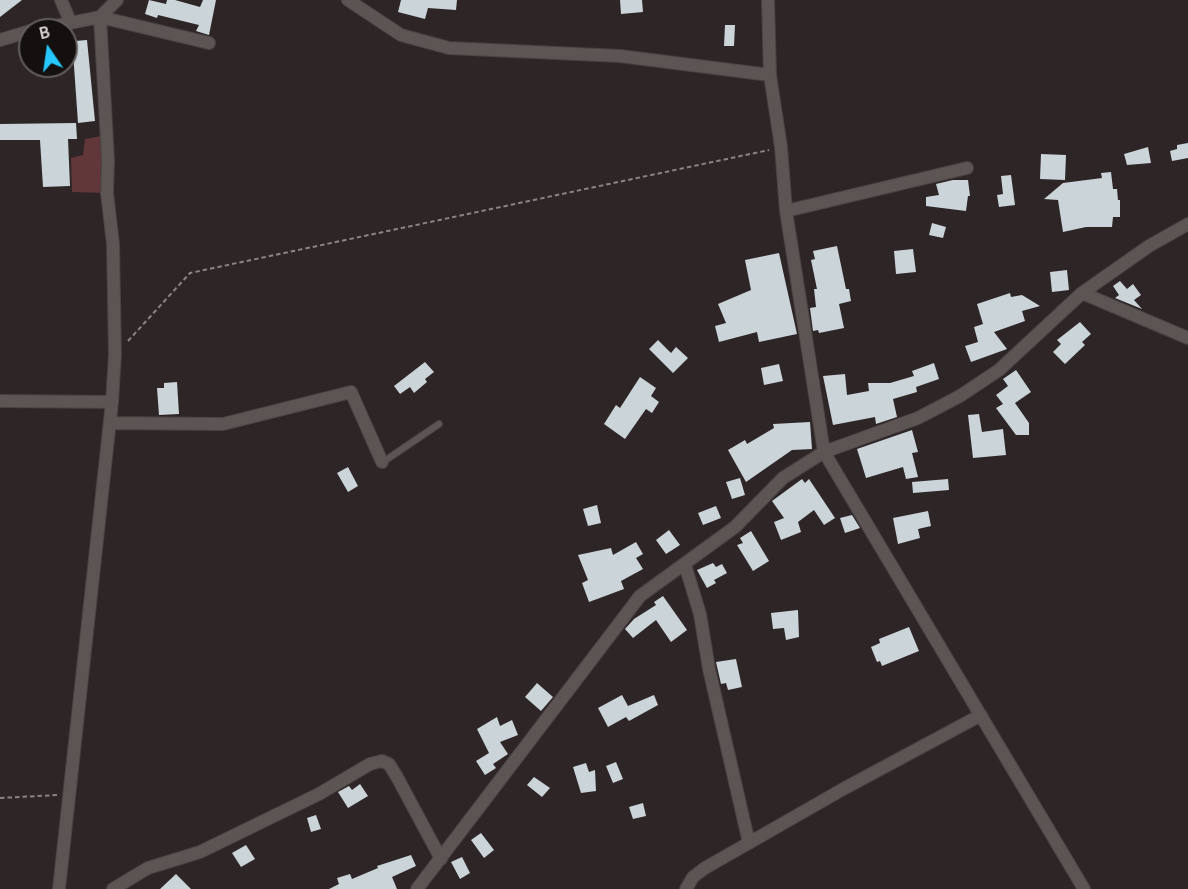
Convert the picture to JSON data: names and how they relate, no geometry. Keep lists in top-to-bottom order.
{
  "north": "top"
}
